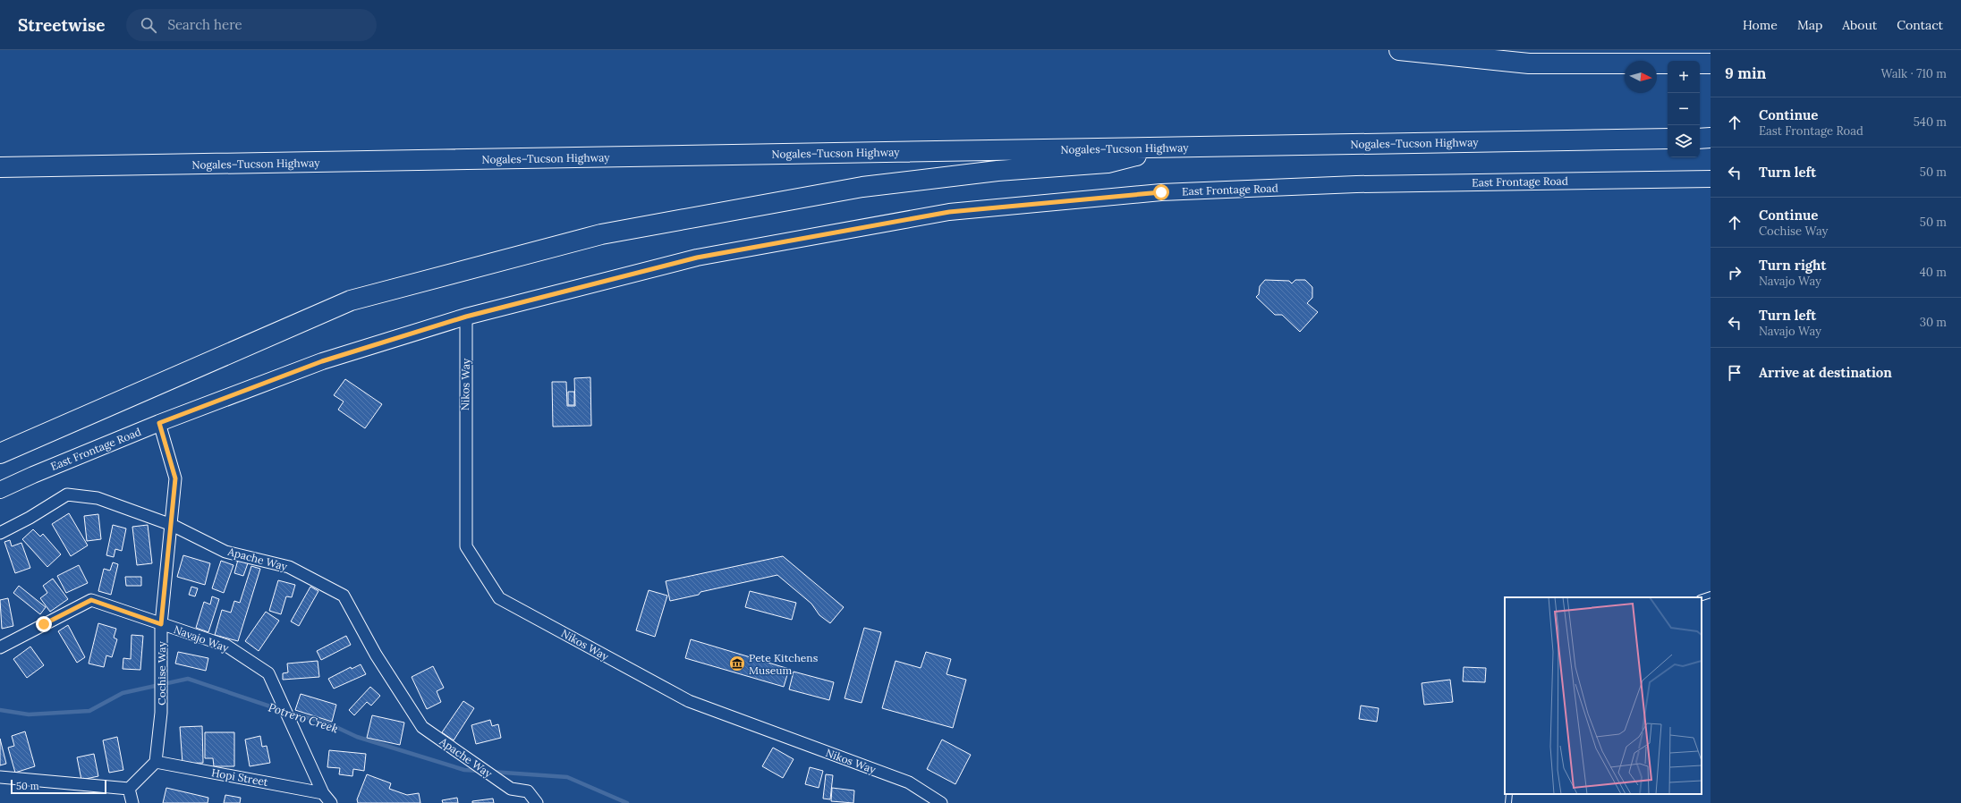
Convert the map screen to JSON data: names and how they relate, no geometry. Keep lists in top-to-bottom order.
{
  "streets": {
    "highway": ["Nogales–Tucson Highway"],
    "street": [
      "East Frontage Road",
      "Nikos Way",
      "Apache Way",
      "Navajo Way",
      "Cochise Way",
      "Hopi Street"
    ]
  },
  "crossings": [
    ["East Frontage Road", "Nikos Way"],
    ["East Frontage Road", "Cochise Way"],
    ["Apache Way", "Cochise Way"],
    ["Navajo Way", "Cochise Way"],
    ["Navajo Way", "Hopi Street"],
    ["Cochise Way", "Hopi Street"]
  ],
  "water": ["Potrero Creek"],
  "places": {
    "museum": ["Pete Kitchens Museum"]
  },
  "scale_bar": "50 m",
  "north": "right",
  "page": {
    "header": "Streetwise",
    "search": "Search here",
    "nav": [
      "Home",
      "Map",
      "About",
      "Contact"
    ],
    "heading": ["9 min", "Walk · 710 m"],
    "map_buttons": ["+", "−"],
    "list": [
      ["Continue", "East Frontage Road", "540 m"],
      ["Turn left", "50 m"],
      ["Continue", "Cochise Way", "50 m"],
      ["Turn right", "Navajo Way", "40 m"],
      ["Turn left", "Navajo Way", "30 m"],
      "Arrive at destination"
    ],
    "scale": "50 m"
  }
}
